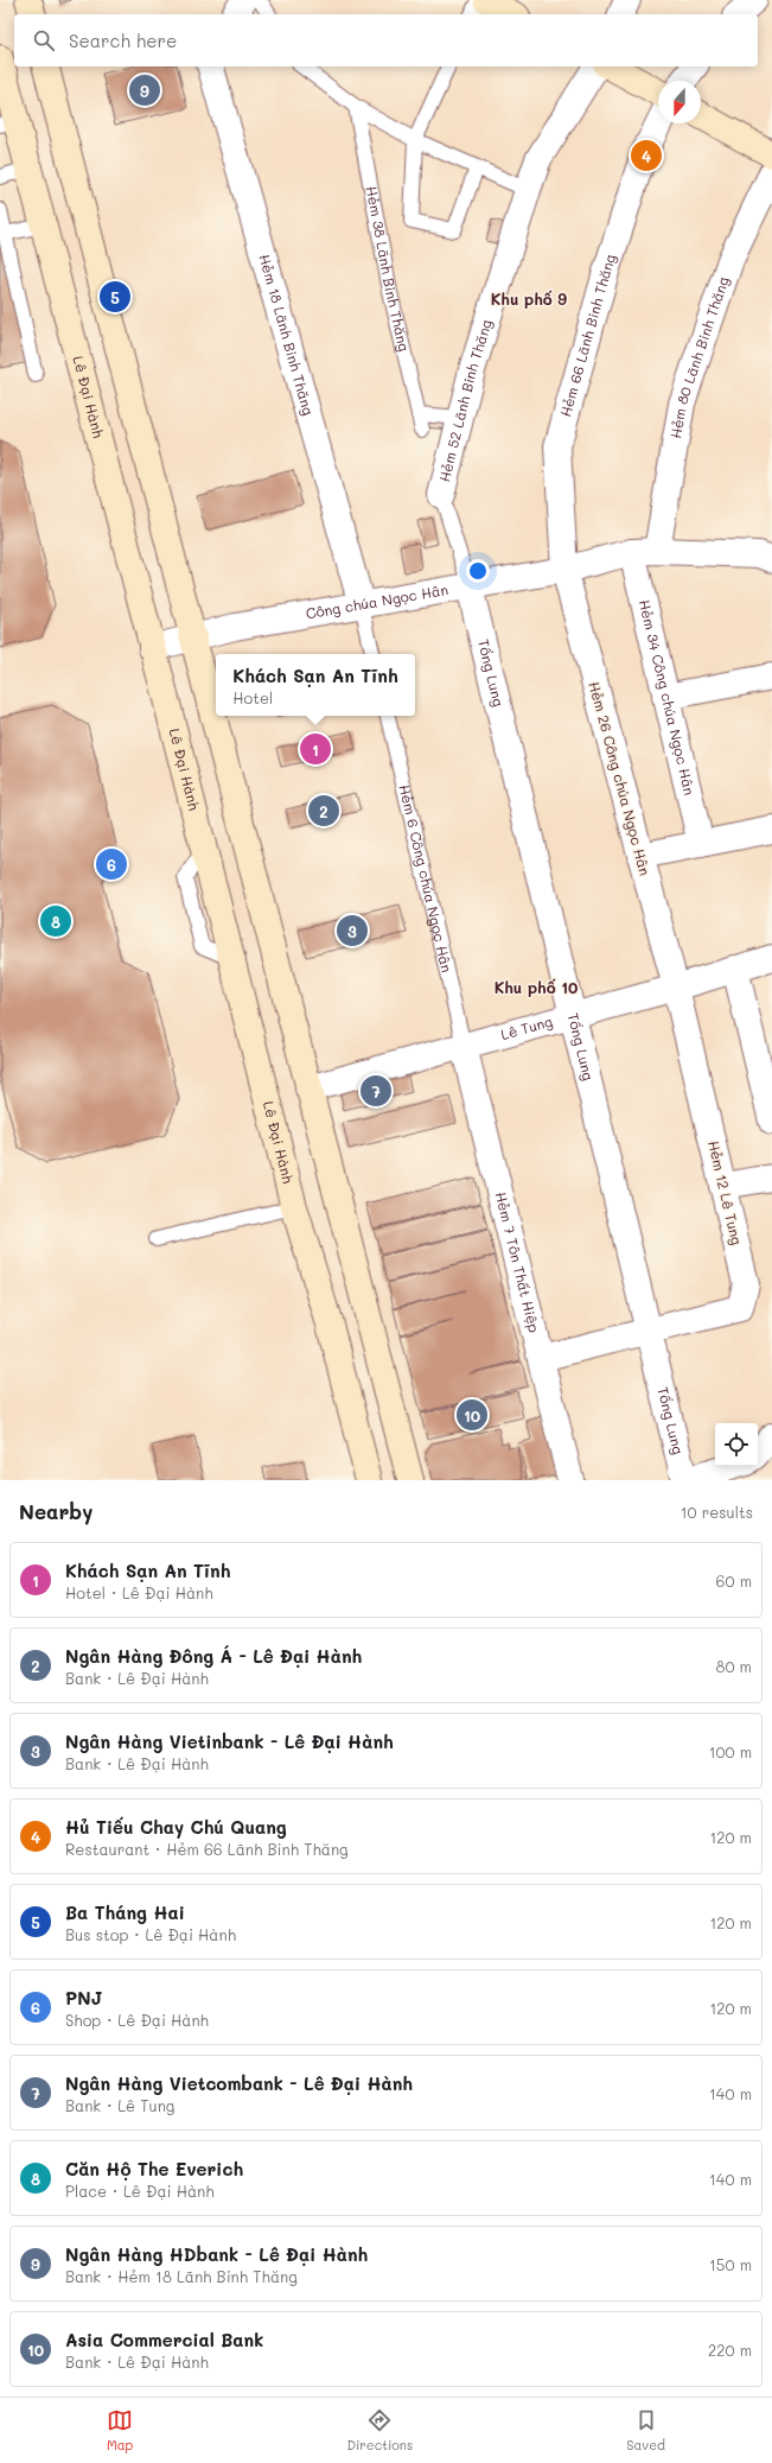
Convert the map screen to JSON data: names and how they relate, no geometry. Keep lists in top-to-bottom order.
{
  "streets": {
    "main road": ["Lê Đại Hành"],
    "street": [
      "Hẻm 18 Lãnh Binh Thăng",
      "Hẻm 66 Lãnh Binh Thăng",
      "Hẻm 80 Lãnh Binh Thăng",
      "Hẻm 52 Lãnh Binh Thăng",
      "Công chúa Ngọc Hân",
      "Tổng Lung",
      "Hẻm 34 Công chúa Ngọc Hân",
      "Hẻm 26 Công chúa Ngọc Hân",
      "Lê Tung",
      "Hẻm 12 Lê Tung",
      "Hẻm 7 Tôn Thất Hiệp"
    ],
    "lane": ["Hẻm 38 Lãnh Binh Thăng", "Hẻm 6 Công chúa Ngọc Hân"]
  },
  "crossings": [
    ["Hẻm 18 Lãnh Binh Thăng", "Công chúa Ngọc Hân"],
    ["Hẻm 66 Lãnh Binh Thăng", "Công chúa Ngọc Hân"],
    ["Hẻm 66 Lãnh Binh Thăng", "Hẻm 26 Công chúa Ngọc Hân"],
    ["Hẻm 80 Lãnh Binh Thăng", "Công chúa Ngọc Hân"],
    ["Hẻm 80 Lãnh Binh Thăng", "Hẻm 34 Công chúa Ngọc Hân"],
    ["Lê Đại Hành", "Công chúa Ngọc Hân"],
    ["Hẻm 52 Lãnh Binh Thăng", "Công chúa Ngọc Hân"],
    ["Hẻm 52 Lãnh Binh Thăng", "Tổng Lung"],
    ["Công chúa Ngọc Hân", "Tổng Lung"],
    ["Công chúa Ngọc Hân", "Hẻm 34 Công chúa Ngọc Hân"],
    ["Công chúa Ngọc Hân", "Hẻm 26 Công chúa Ngọc Hân"],
    ["Tổng Lung", "Lê Tung"],
    ["Tổng Lung", "Hẻm 12 Lê Tung"],
    ["Hẻm 26 Công chúa Ngọc Hân", "Lê Tung"],
    ["Hẻm 26 Công chúa Ngọc Hân", "Hẻm 12 Lê Tung"],
    ["Hẻm 6 Công chúa Ngọc Hân", "Lê Tung"],
    ["Hẻm 6 Công chúa Ngọc Hân", "Hẻm 7 Tôn Thất Hiệp"],
    ["Lê Tung", "Hẻm 12 Lê Tung"],
    ["Lê Tung", "Hẻm 7 Tôn Thất Hiệp"]
  ],
  "districts": ["Khu phố 9", "Khu phố 10"],
  "north": "bottom",
  "page": {
    "search": "Search here",
    "pins": [
      "9",
      "4",
      "5",
      "1",
      "2",
      "6",
      "8",
      "3",
      "7",
      "10"
    ],
    "popup": ["Khách Sạn An Tĩnh", "Hotel"],
    "heading": ["Nearby", "10 results"],
    "list": [
      {
        "mark": "1",
        "name": "Khách Sạn An Tĩnh",
        "note": "Hotel · Lê Đại Hành",
        "value": "60 m"
      },
      {
        "mark": "2",
        "name": "Ngân Hàng Đông Á - Lê Đại Hành",
        "note": "Bank · Lê Đại Hành",
        "value": "80 m"
      },
      {
        "mark": "3",
        "name": "Ngân Hàng Vietinbank - Lê Đại Hành",
        "note": "Bank · Lê Đại Hành",
        "value": "100 m"
      },
      {
        "mark": "4",
        "name": "Hủ Tiếu Chay Chú Quang",
        "note": "Restaurant · Hẻm 66 Lãnh Binh Thăng",
        "value": "120 m"
      },
      {
        "mark": "5",
        "name": "Ba Tháng Hai",
        "note": "Bus stop · Lê Đại Hành",
        "value": "120 m"
      },
      {
        "mark": "6",
        "name": "PNJ",
        "note": "Shop · Lê Đại Hành",
        "value": "120 m"
      },
      {
        "mark": "7",
        "name": "Ngân Hàng Vietcombank - Lê Đại Hành",
        "note": "Bank · Lê Tung",
        "value": "140 m"
      },
      {
        "mark": "8",
        "name": "Căn Hộ The Everich",
        "note": "Place · Lê Đại Hành",
        "value": "140 m"
      },
      {
        "mark": "9",
        "name": "Ngân Hàng HDbank - Lê Đại Hành",
        "note": "Bank · Hẻm 18 Lãnh Binh Thăng",
        "value": "150 m"
      },
      {
        "mark": "10",
        "name": "Asia Commercial Bank",
        "note": "Bank · Lê Đại Hành",
        "value": "220 m"
      }
    ],
    "nav": ["Map", "Directions", "Saved"]
  }
}
